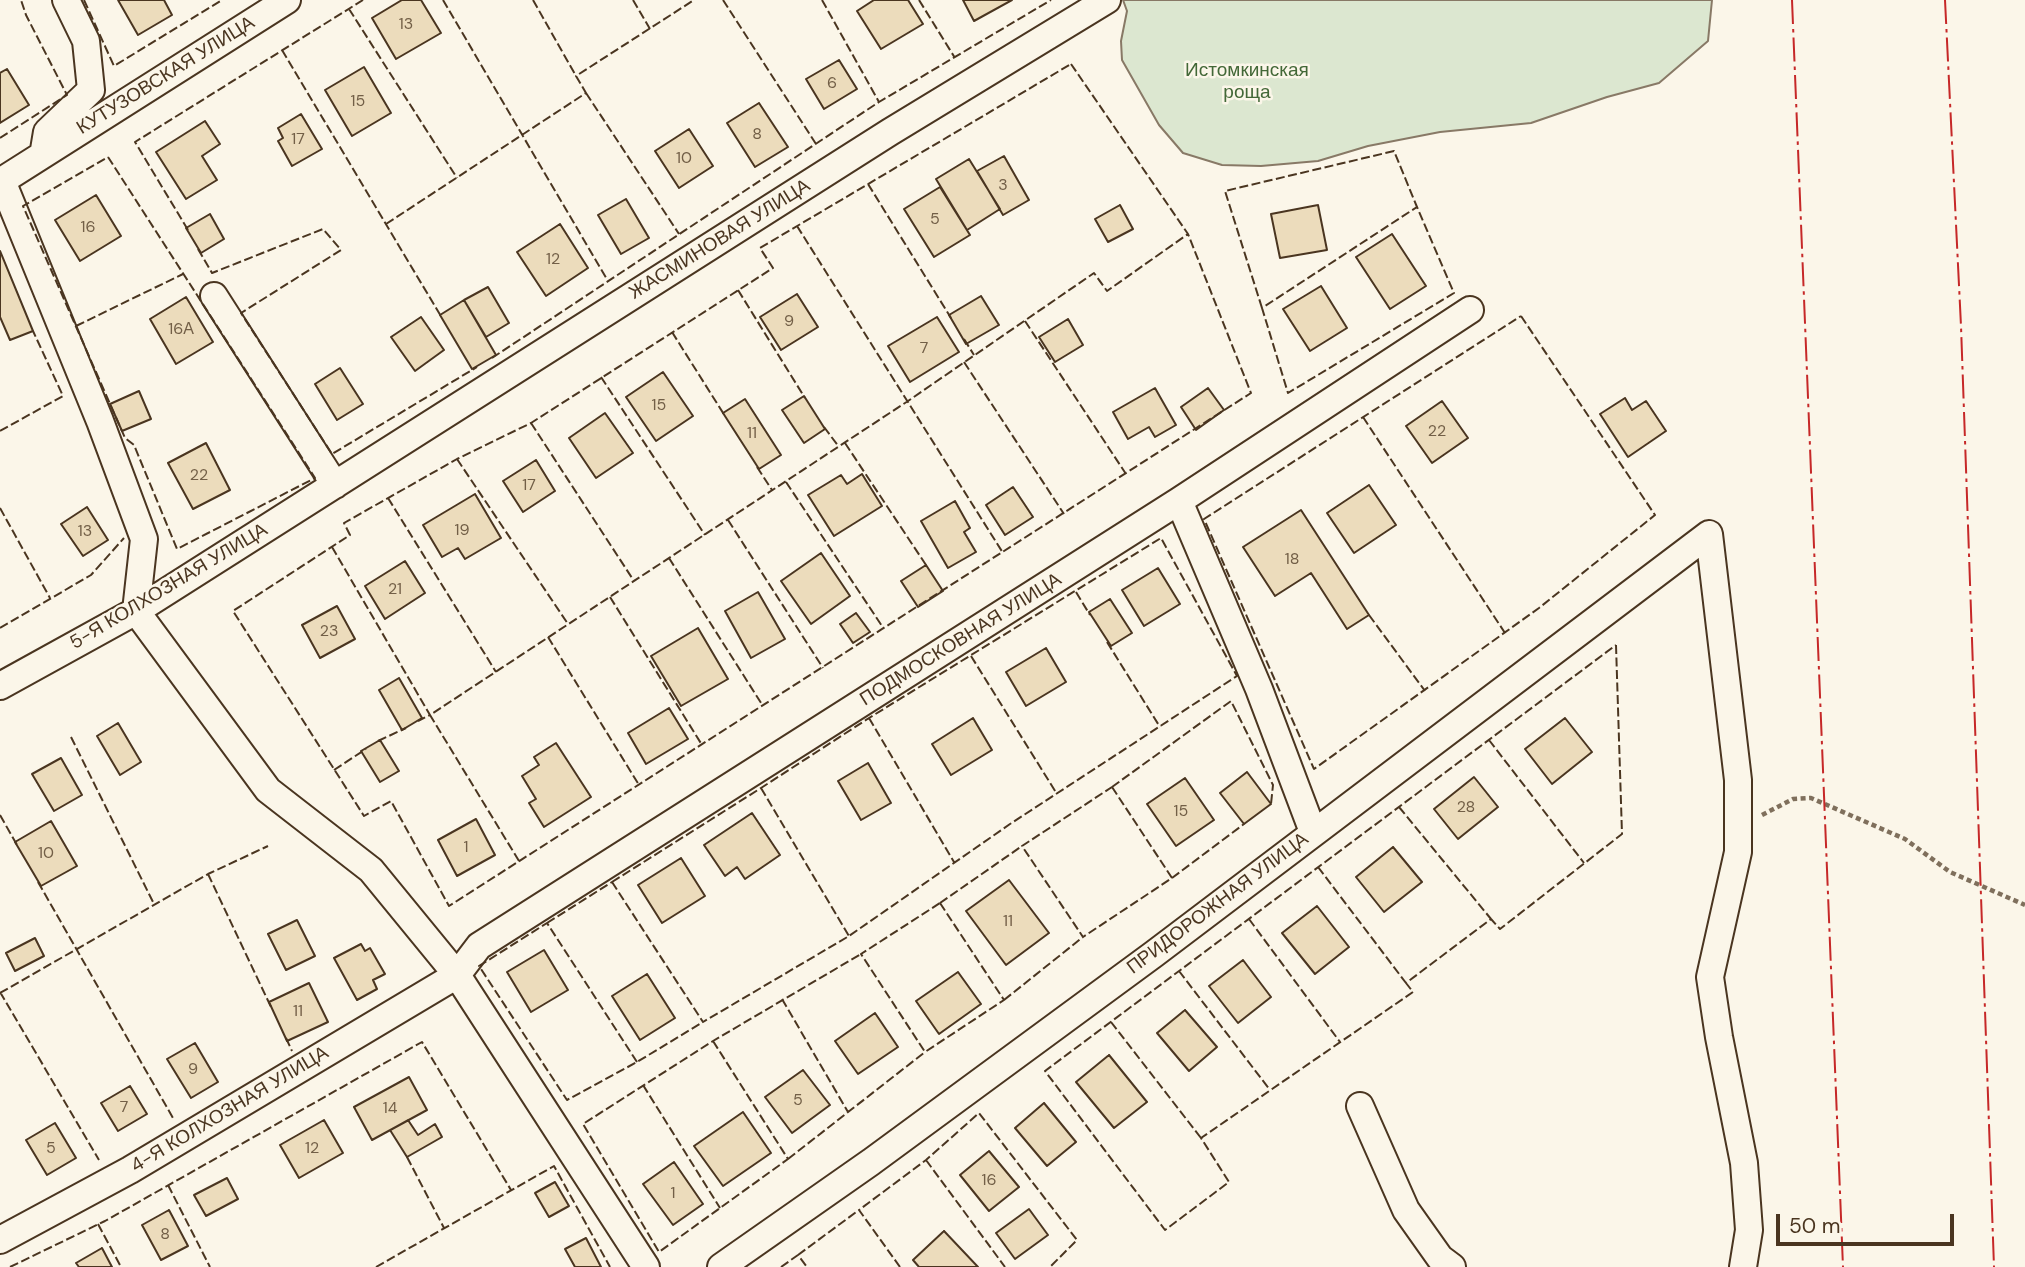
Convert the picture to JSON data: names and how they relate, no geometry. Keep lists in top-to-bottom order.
{
  "streets": {
    "street": [
      "КУТУЗОВСКАЯ УЛИЦА",
      "ЖАСМИНОВАЯ УЛИЦА",
      "5-Я КОЛХОЗНАЯ УЛИЦА",
      "ПОДМОСКОВНАЯ УЛИЦА",
      "ПРИДОРОЖНАЯ УЛИЦА",
      "4-Я КОЛХОЗНАЯ УЛИЦА"
    ]
  },
  "crossings": [
    ["ЖАСМИНОВАЯ УЛИЦА", "5-Я КОЛХОЗНАЯ УЛИЦА"],
    ["ПОДМОСКОВНАЯ УЛИЦА", "4-Я КОЛХОЗНАЯ УЛИЦА"]
  ],
  "parks": ["Истомкинская роща"],
  "house_numbers": [
    "13",
    "6",
    "15",
    "8",
    "17",
    "10",
    "3",
    "5",
    "16",
    "12",
    "9",
    "16А",
    "7",
    "15",
    "22",
    "11",
    "22",
    "17",
    "19",
    "13",
    "18",
    "21",
    "23",
    "28",
    "15",
    "1",
    "10",
    "11",
    "11",
    "9",
    "5",
    "7",
    "14",
    "5",
    "12",
    "16",
    "1",
    "8"
  ],
  "scale_bar": "50 m"
}
